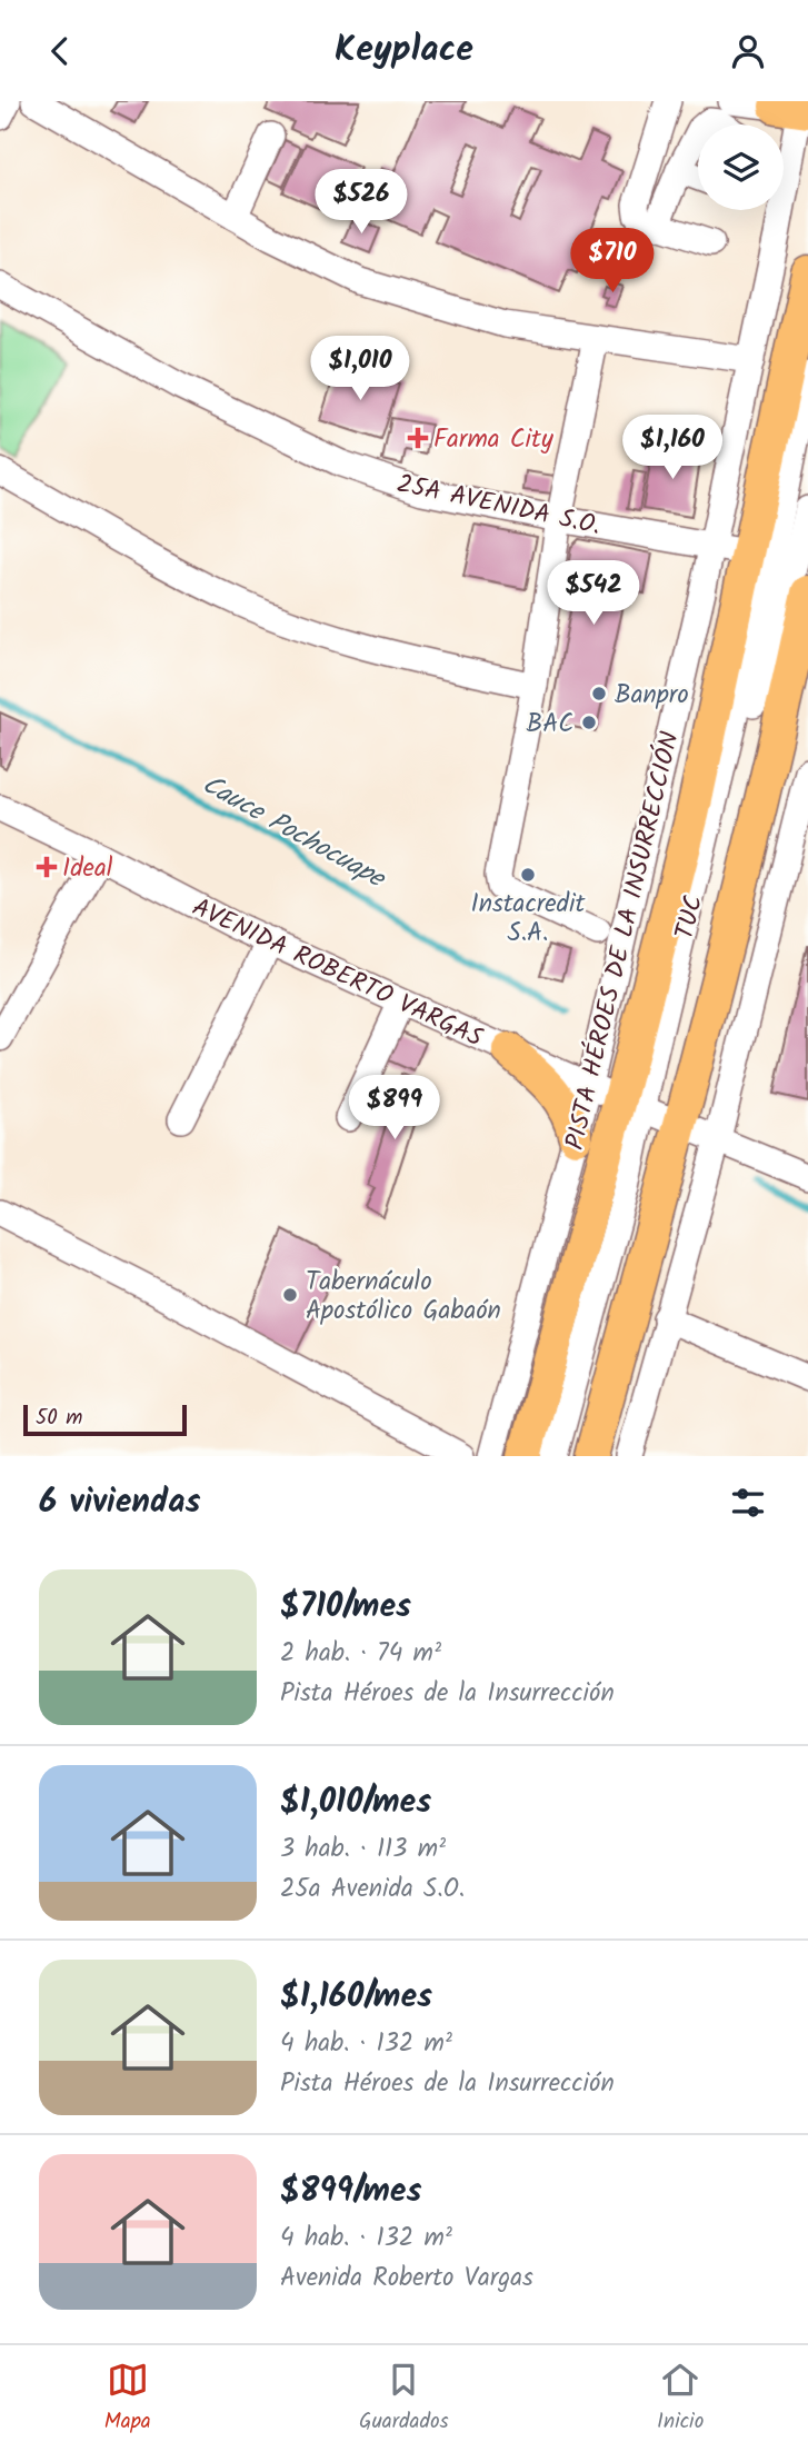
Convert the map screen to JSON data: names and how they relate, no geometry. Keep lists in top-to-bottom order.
{
  "streets": {
    "main road": ["PISTA HÉROES DE LA INSURRECCIÓN"],
    "street": ["25A AVENIDA S.O.", "TUC", "AVENIDA ROBERTO VARGAS"]
  },
  "crossings": [
    ["25A AVENIDA S.O.", "TUC"],
    ["25A AVENIDA S.O.", "PISTA HÉROES DE LA INSURRECCIÓN"],
    ["TUC", "PISTA HÉROES DE LA INSURRECCIÓN"],
    ["TUC", "AVENIDA ROBERTO VARGAS"],
    ["PISTA HÉROES DE LA INSURRECCIÓN", "AVENIDA ROBERTO VARGAS"]
  ],
  "water": ["Cauce Pochocuape"],
  "places": {
    "health": ["Farma City", "Ideal"],
    "other": [
      "Banpro",
      "BAC",
      "Instacredit S.A.",
      "Tabernáculo Apostólico Gabaón"
    ]
  },
  "scale_bar": "50 m",
  "page": {
    "header": "Keyplace",
    "price": [
      "$526",
      "$710",
      "$1,010",
      "$1,160",
      "$542",
      "$899"
    ],
    "scale": "50 m",
    "heading": "6 viviendas",
    "list": [
      {
        "name": "$710/mes",
        "note": "2 hab. · 74 m² · Pista Héroes de la Insurrección"
      },
      {
        "name": "$1,010/mes",
        "note": "3 hab. · 113 m² · 25a Avenida S.O."
      },
      {
        "name": "$1,160/mes",
        "note": "4 hab. · 132 m² · Pista Héroes de la Insurrección"
      },
      {
        "name": "$899/mes",
        "note": "4 hab. · 132 m² · Avenida Roberto Vargas"
      }
    ],
    "tabs": ["Mapa", "Guardados", "Inicio"]
  }
}
